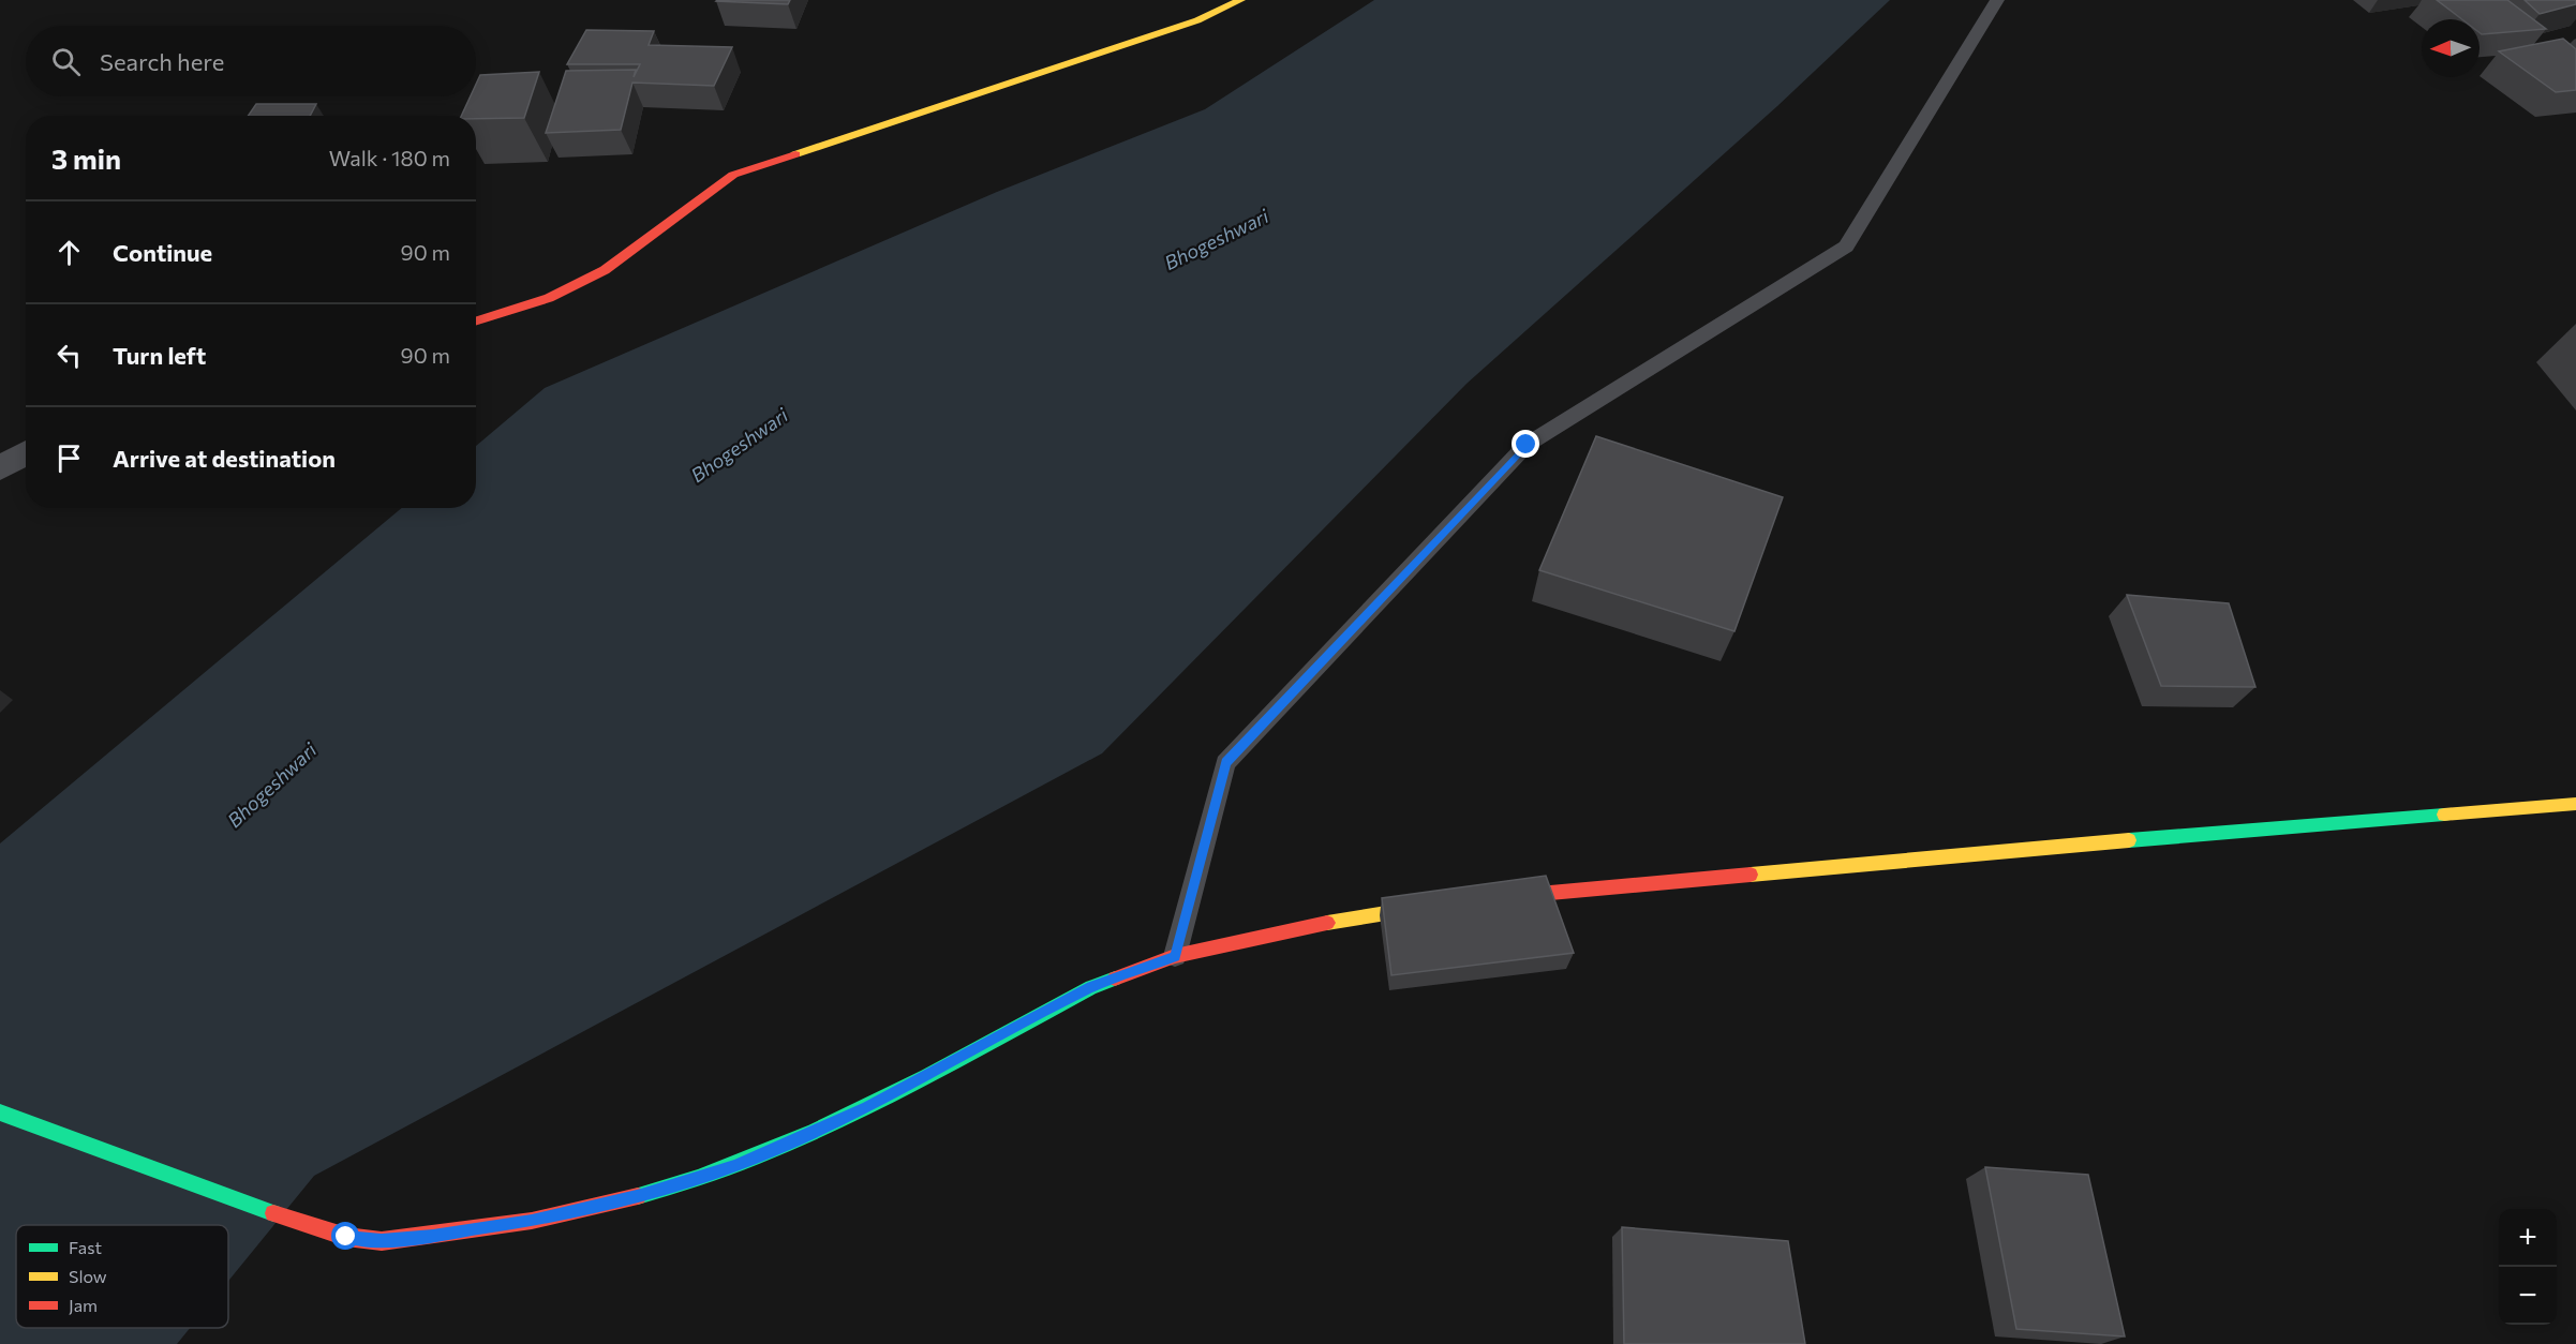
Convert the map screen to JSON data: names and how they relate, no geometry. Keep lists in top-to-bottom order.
{
  "water": ["Bhogeshwari"],
  "legend": ["Fast", "Slow", "Jam"],
  "north": "left",
  "page": {
    "search": "Search here",
    "heading": ["3 min", "Walk · 180 m"],
    "list": [
      ["Continue", "90 m"],
      ["Turn left", "90 m"],
      "Arrive at destination"
    ],
    "map_buttons": ["+", "−"]
  }
}
